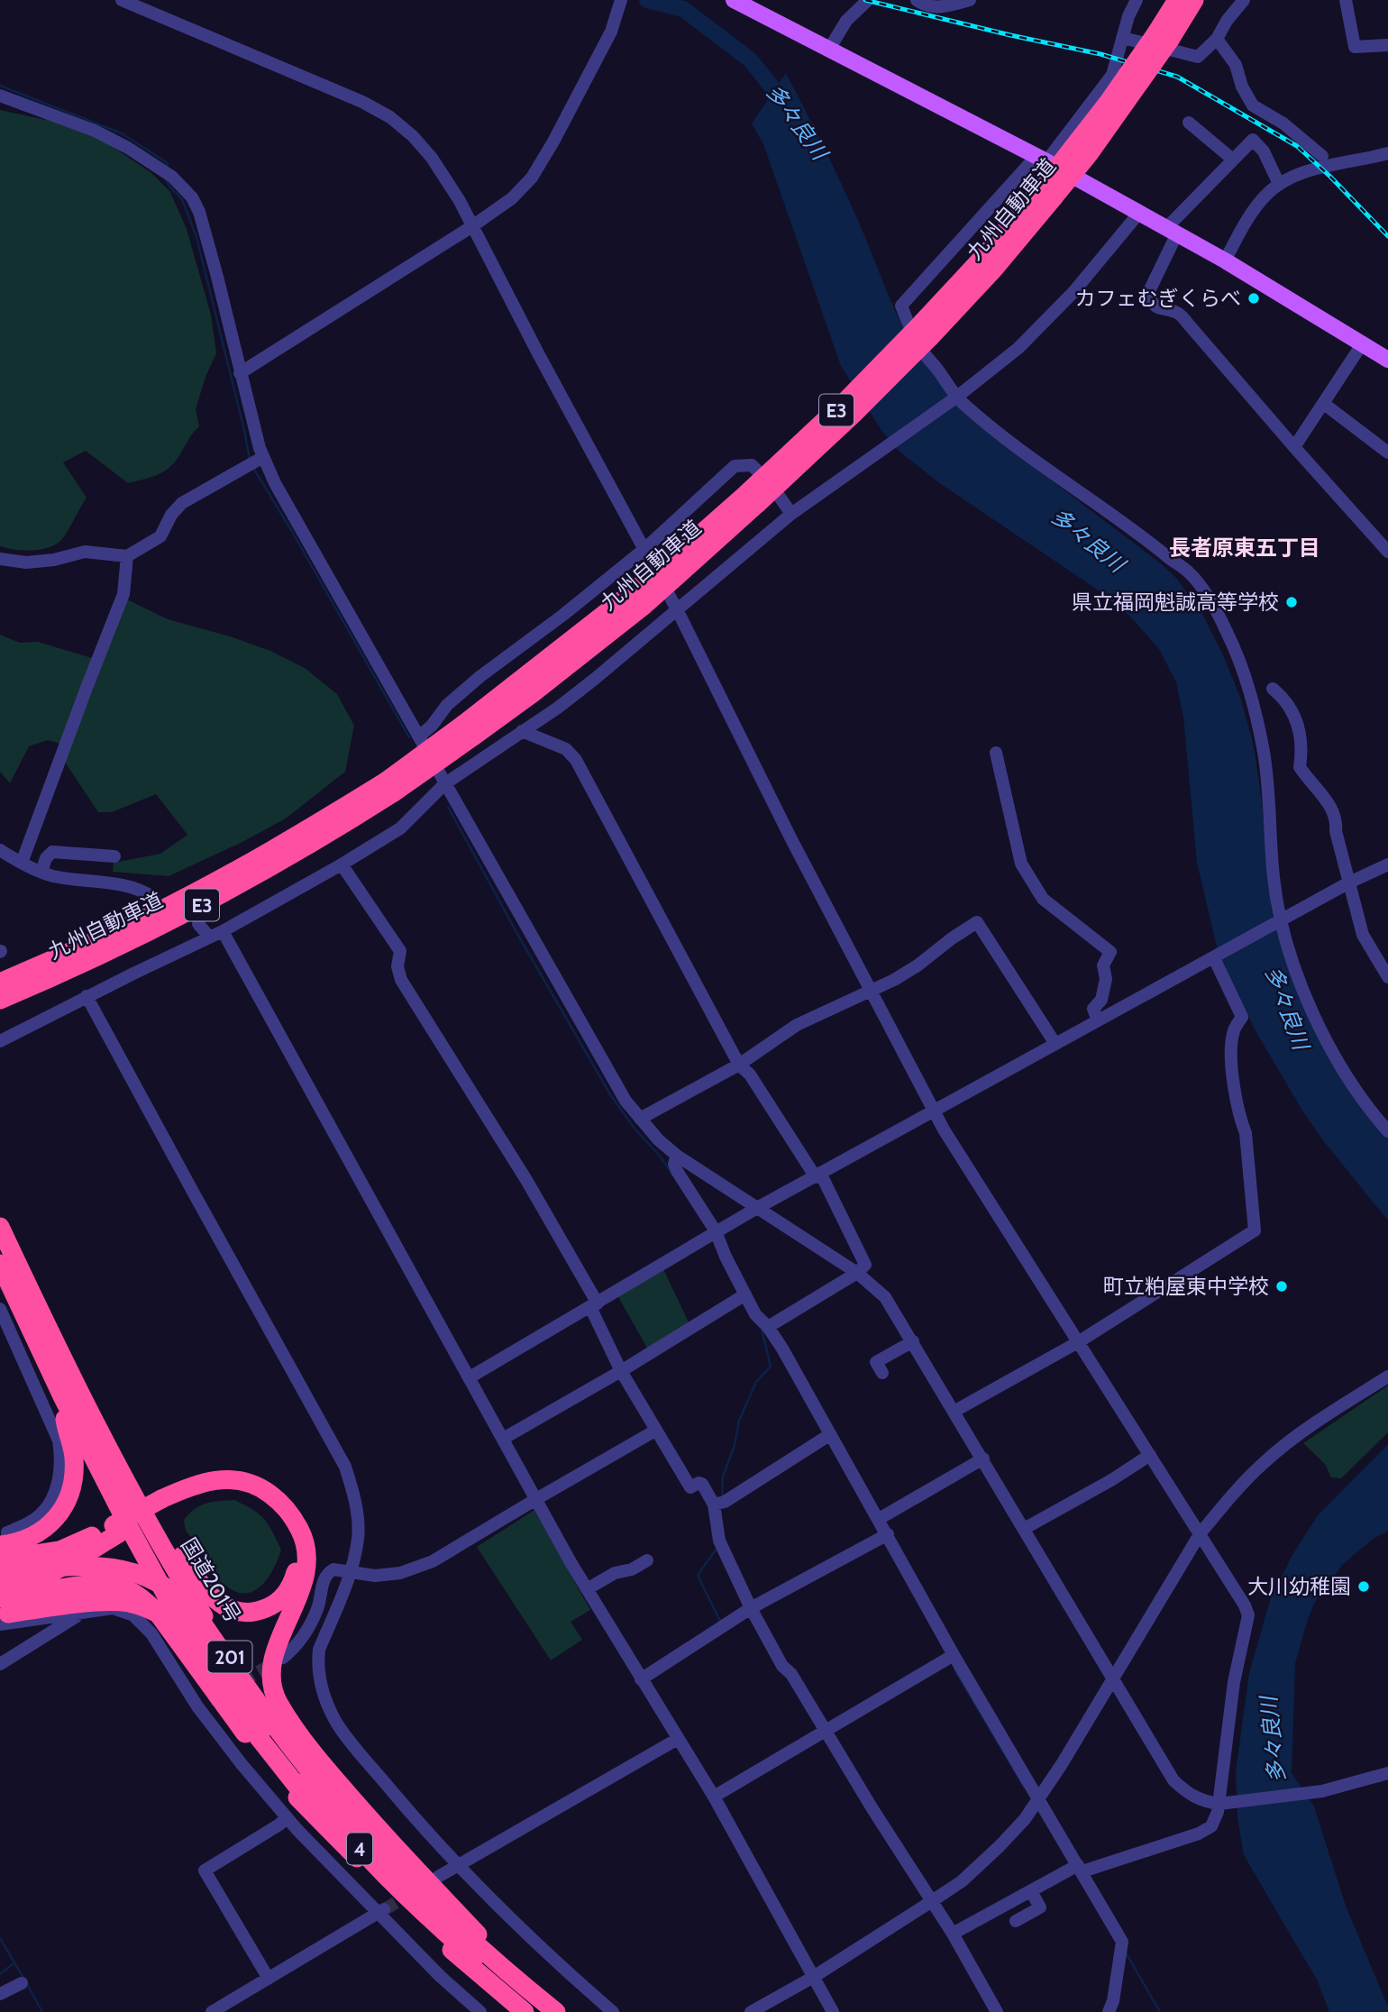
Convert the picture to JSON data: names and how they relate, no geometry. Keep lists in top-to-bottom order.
{
  "streets": {
    "highway": [
      "九州自動車道",
      "E3",
      "国道201号",
      "201",
      "4"
    ]
  },
  "districts": ["長者原東五丁目"],
  "water": ["多々良川"],
  "places": [
    "カフェむぎくらべ",
    "県立福岡魁誠高等学校",
    "町立粕屋東中学校",
    "大川幼稚園"
  ]
}
